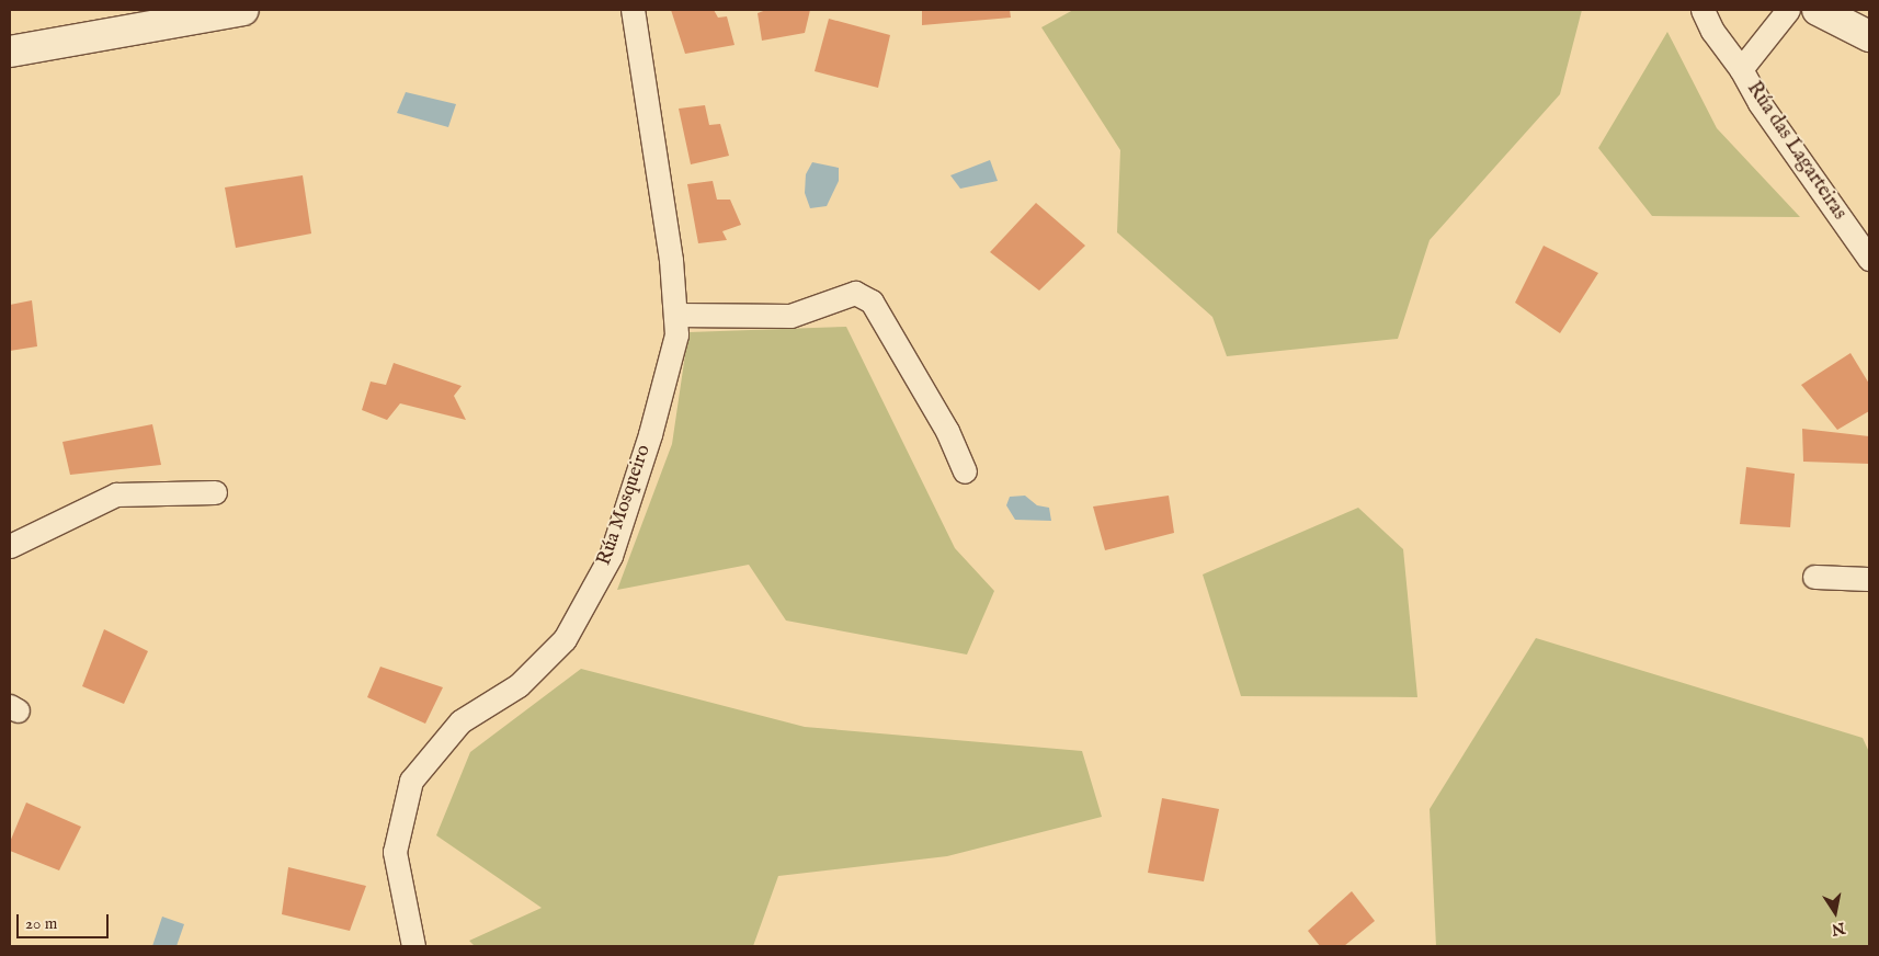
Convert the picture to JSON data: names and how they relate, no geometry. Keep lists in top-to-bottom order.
{
  "streets": {
    "street": ["Rúa das Lagarteiras", "Rúa Mosqueiro"]
  },
  "scale_bar": "20 m",
  "north": "bottom"
}
